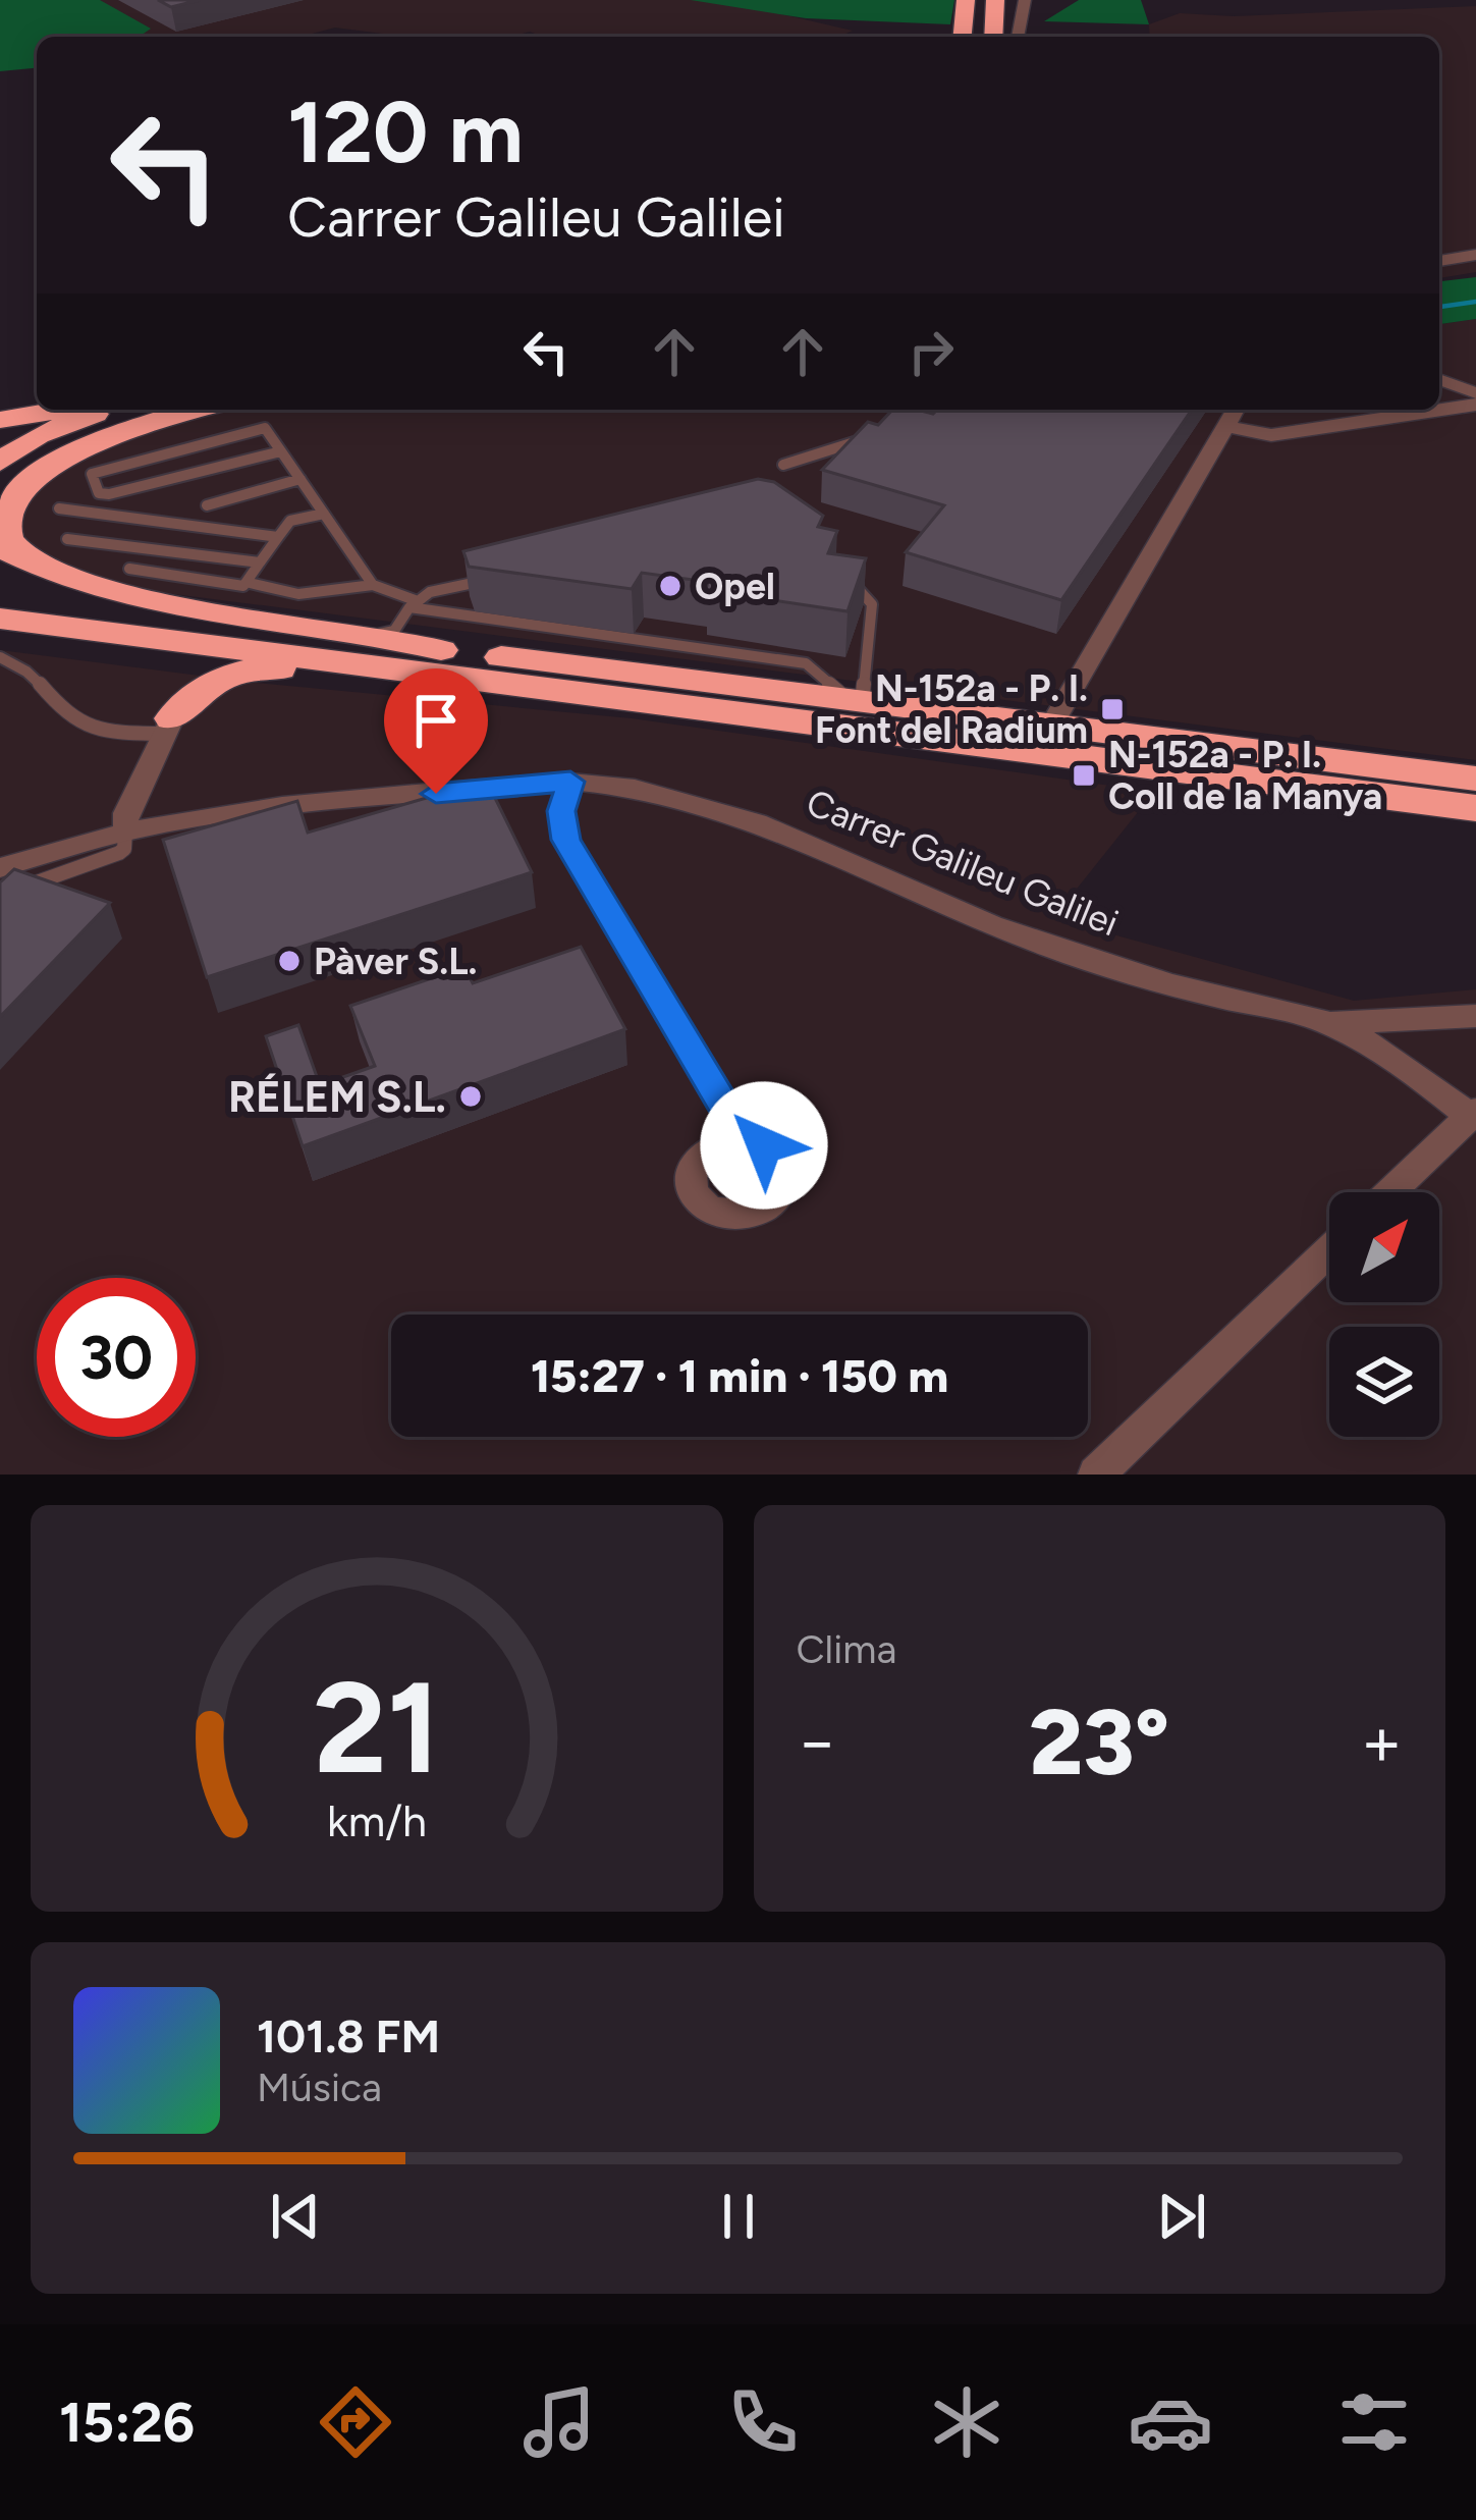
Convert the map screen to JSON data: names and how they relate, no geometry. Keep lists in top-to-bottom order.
{
  "streets": {
    "street": ["Carrer Galileu Galilei"]
  },
  "places": {
    "other": ["Opel", "Pàver S.L.", "RÉLEM S.L."],
    "transit": ["N-152a - P. I. Font del Radium", "N-152a - P. I. Coll de la Manya"]
  },
  "north": "top right",
  "page": {
    "turn": ["120 m", "Carrer Galileu Galilei"],
    "limit": "30",
    "trip": "15:27 · 1 min · 150 m",
    "tile": "Clima",
    "heat": ["−", "23°", "+"],
    "song": ["101.8 FM", "Música"],
    "tabs": "15:26",
    "gauge": ["21", "km/h"]
  }
}
